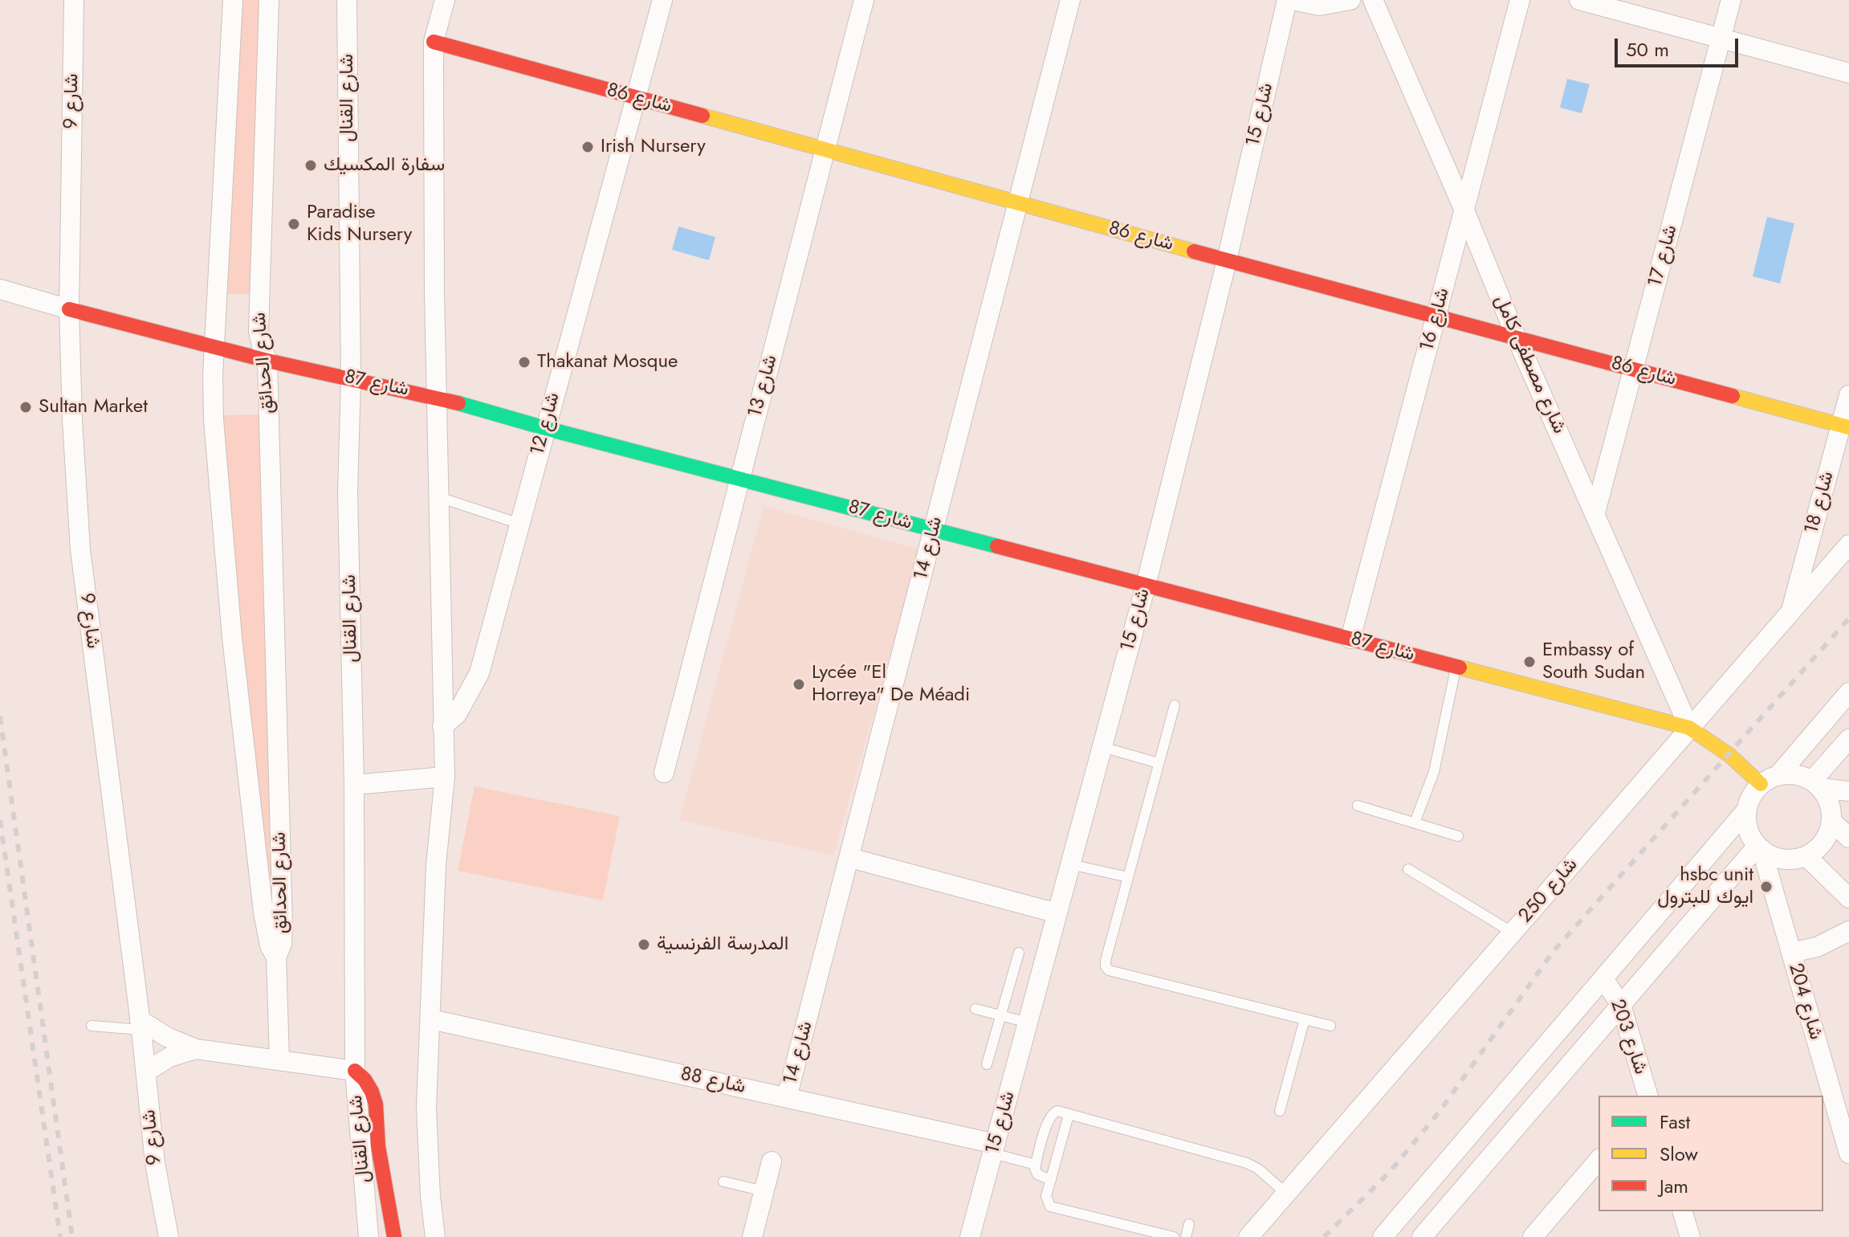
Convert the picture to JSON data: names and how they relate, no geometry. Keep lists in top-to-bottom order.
{
  "streets": {
    "street": [
      "شارع القنال",
      "شارع 86",
      "شارع 9",
      "شارع 15",
      "شارع 17",
      "شارع 16",
      "شارع الحدائق",
      "شارع مصطفى كامل",
      "شارع 87",
      "شارع 13",
      "شارع 12",
      "شارع 18",
      "شارع 14",
      "شارع 250",
      "شارع 204",
      "شارع 203",
      "شارع 88"
    ]
  },
  "crossings": [
    ["شارع القنال", "شارع 87"],
    ["شارع 86", "شارع 15"],
    ["شارع 86", "شارع 17"],
    ["شارع 86", "شارع 16"],
    ["شارع 86", "شارع مصطفى كامل"],
    ["شارع 86", "شارع 13"],
    ["شارع 86", "شارع 12"],
    ["شارع 86", "شارع 18"],
    ["شارع 86", "شارع 14"],
    ["شارع 9", "شارع 87"],
    ["شارع 15", "شارع 87"],
    ["شارع 15", "شارع 88"],
    ["شارع 17", "شارع مصطفى كامل"],
    ["شارع 16", "شارع مصطفى كامل"],
    ["شارع 16", "شارع 87"],
    ["شارع الحدائق", "شارع 87"],
    ["شارع مصطفى كامل", "شارع 87"],
    ["شارع مصطفى كامل", "شارع 250"],
    ["شارع 87", "شارع 13"],
    ["شارع 87", "شارع 12"],
    ["شارع 87", "شارع 14"],
    ["شارع 87", "شارع 250"],
    ["شارع 87", "شارع 204"],
    ["شارع 18", "شارع 250"],
    ["شارع 14", "شارع 88"]
  ],
  "places": [
    "Irish Nursery",
    "سفارة المكسيك",
    "Paradise Kids Nursery",
    "Thakanat Mosque",
    "Sultan Market",
    "Embassy of South Sudan",
    "Lycée \"El Horreya\" De Méadi",
    "hsbc unit ايوك للبترول",
    "المدرسة الفرنسية"
  ],
  "legend": ["Fast", "Slow", "Jam"],
  "scale_bar": "50 m"
}
